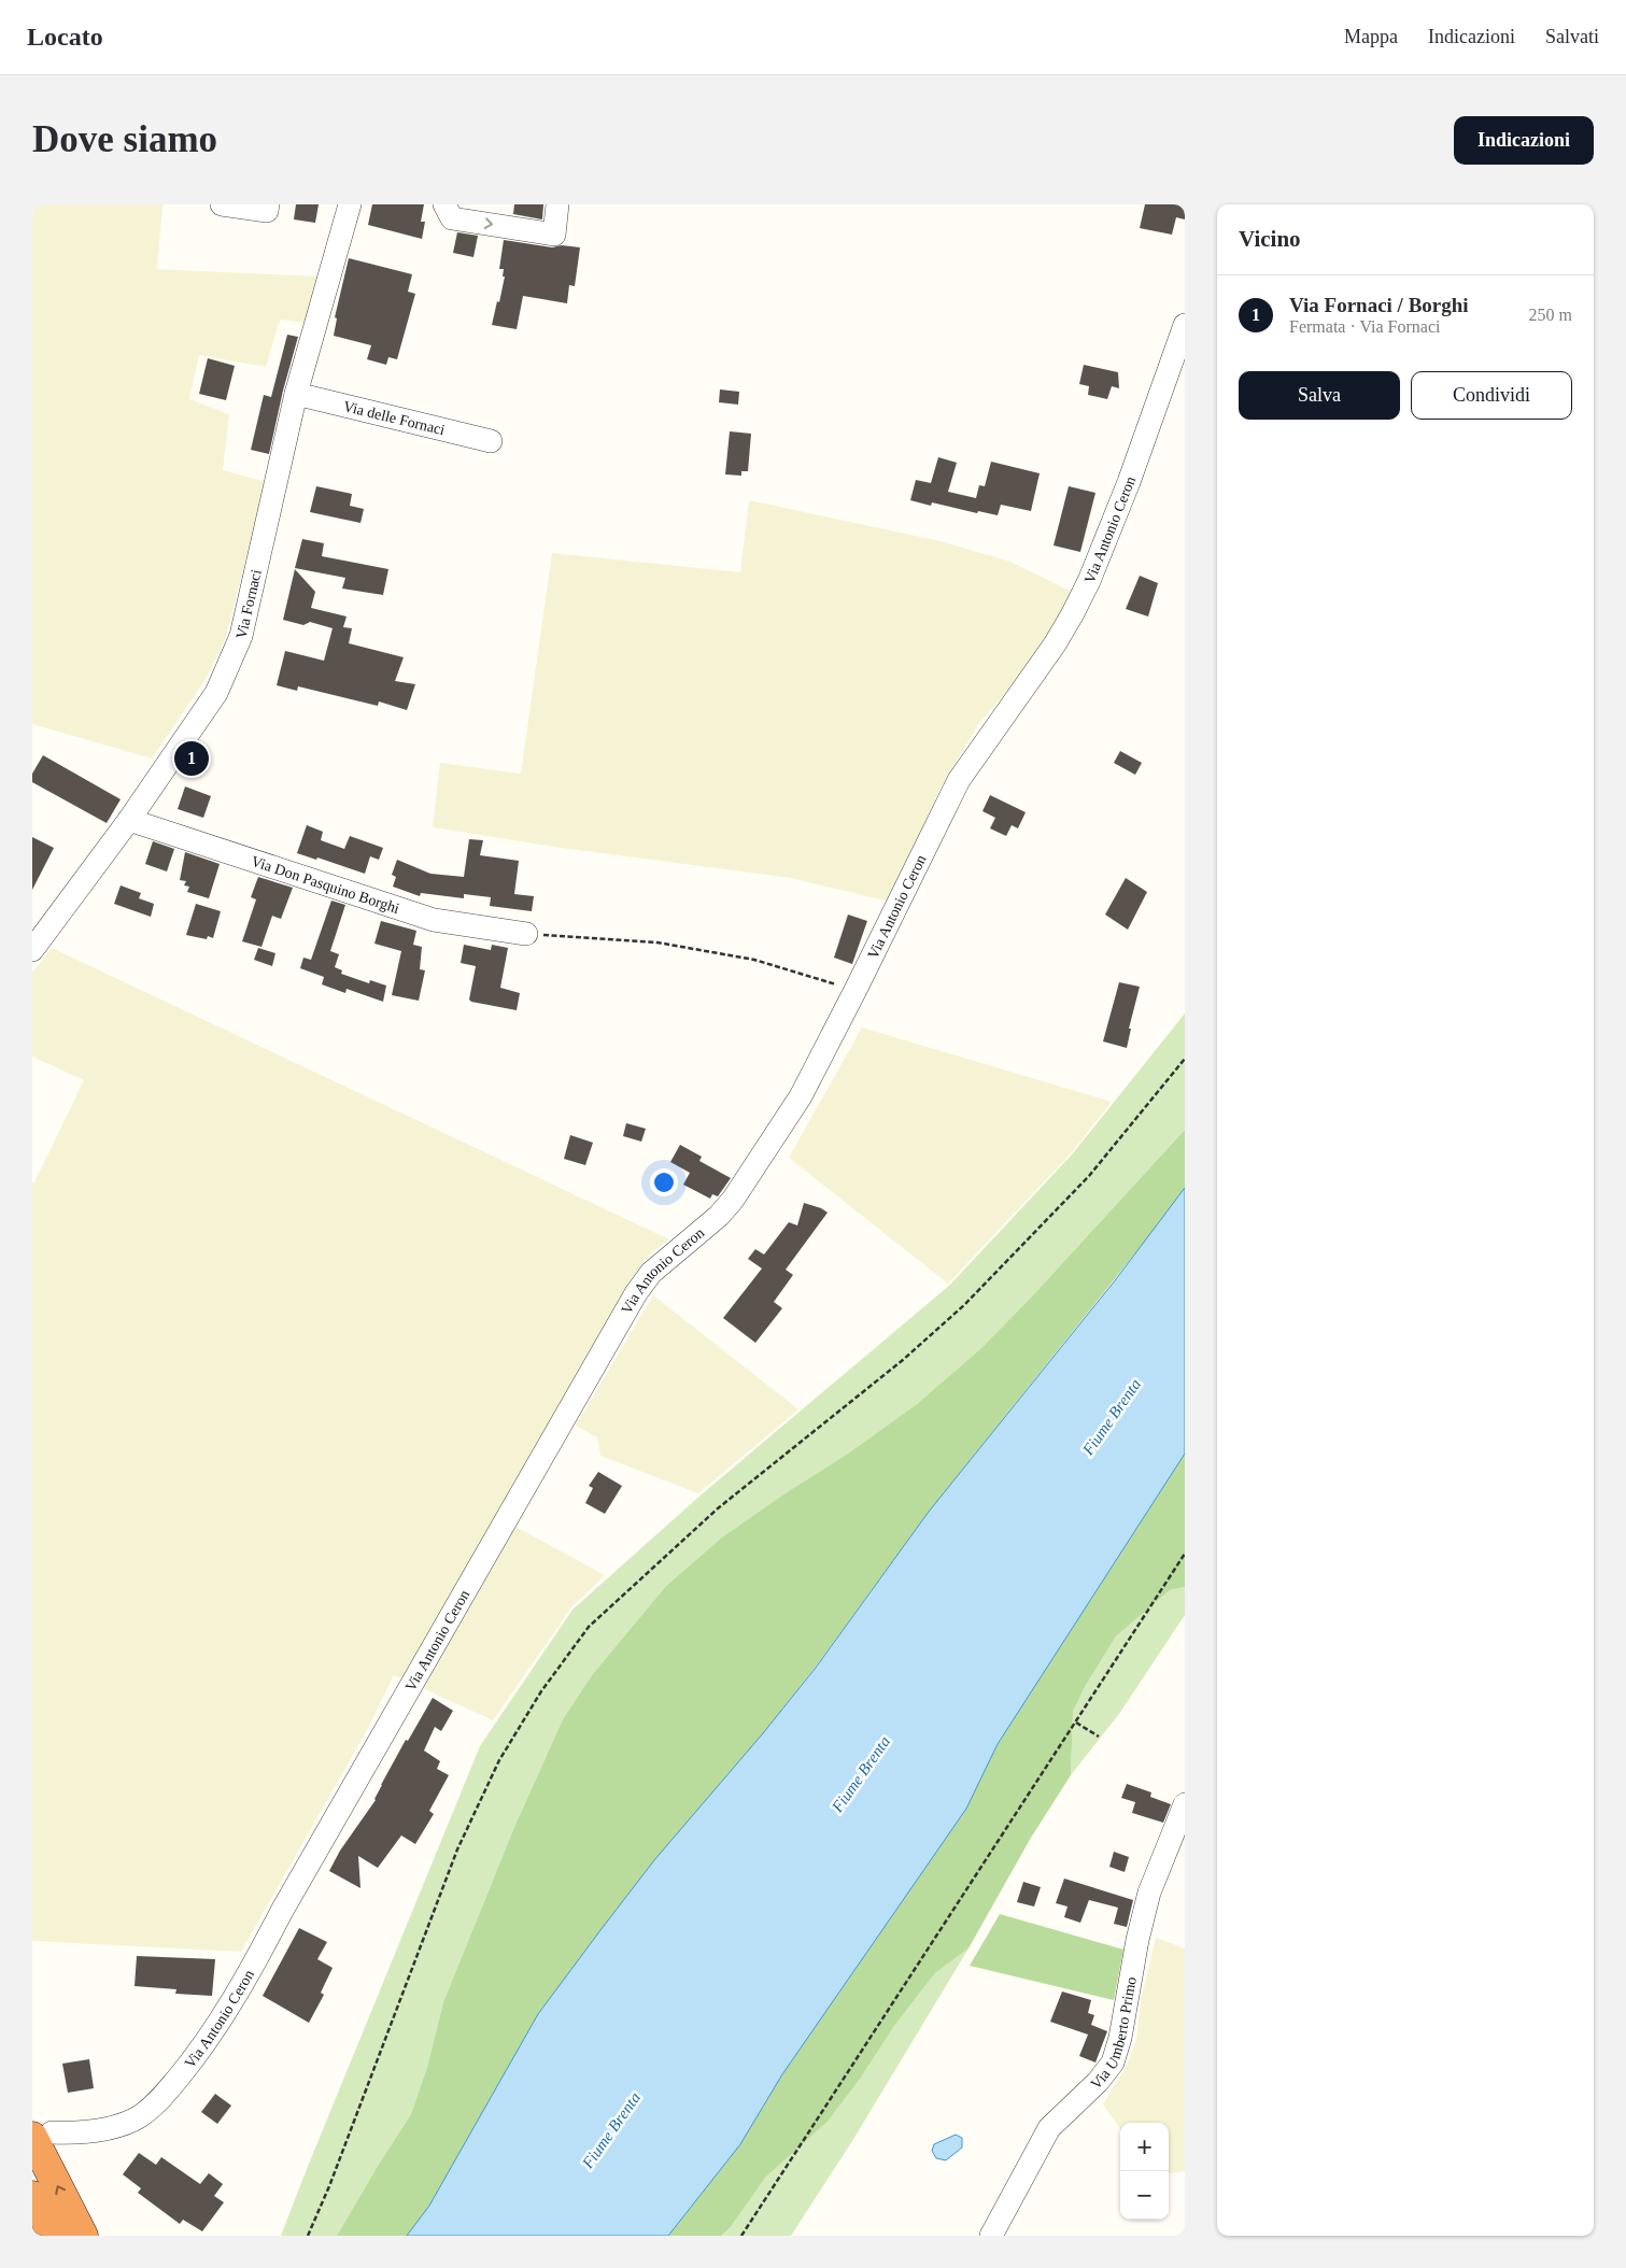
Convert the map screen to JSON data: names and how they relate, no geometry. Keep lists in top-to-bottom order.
{
  "streets": {
    "street": [
      "Via delle Fornaci",
      "Via Antonio Ceron",
      "Via Fornaci",
      "Via Don Pasquino Borghi",
      "Via Umberto Primo"
    ]
  },
  "crossings": [
    ["Via delle Fornaci", "Via Fornaci"],
    ["Via Fornaci", "Via Don Pasquino Borghi"]
  ],
  "water": ["Fiume Brenta"],
  "page": {
    "header": "Locato",
    "nav": ["Mappa", "Indicazioni", "Salvati"],
    "buttons": [
      "Indicazioni",
      ["Salva", "Condividi"]
    ],
    "title": "Dove siamo",
    "heading": "Vicino",
    "list": [
      {
        "mark": "1",
        "name": "Via Fornaci / Borghi",
        "note": "Fermata · Via Fornaci",
        "value": "250 m"
      }
    ],
    "pins": "1",
    "map_buttons": ["+", "−"]
  }
}
